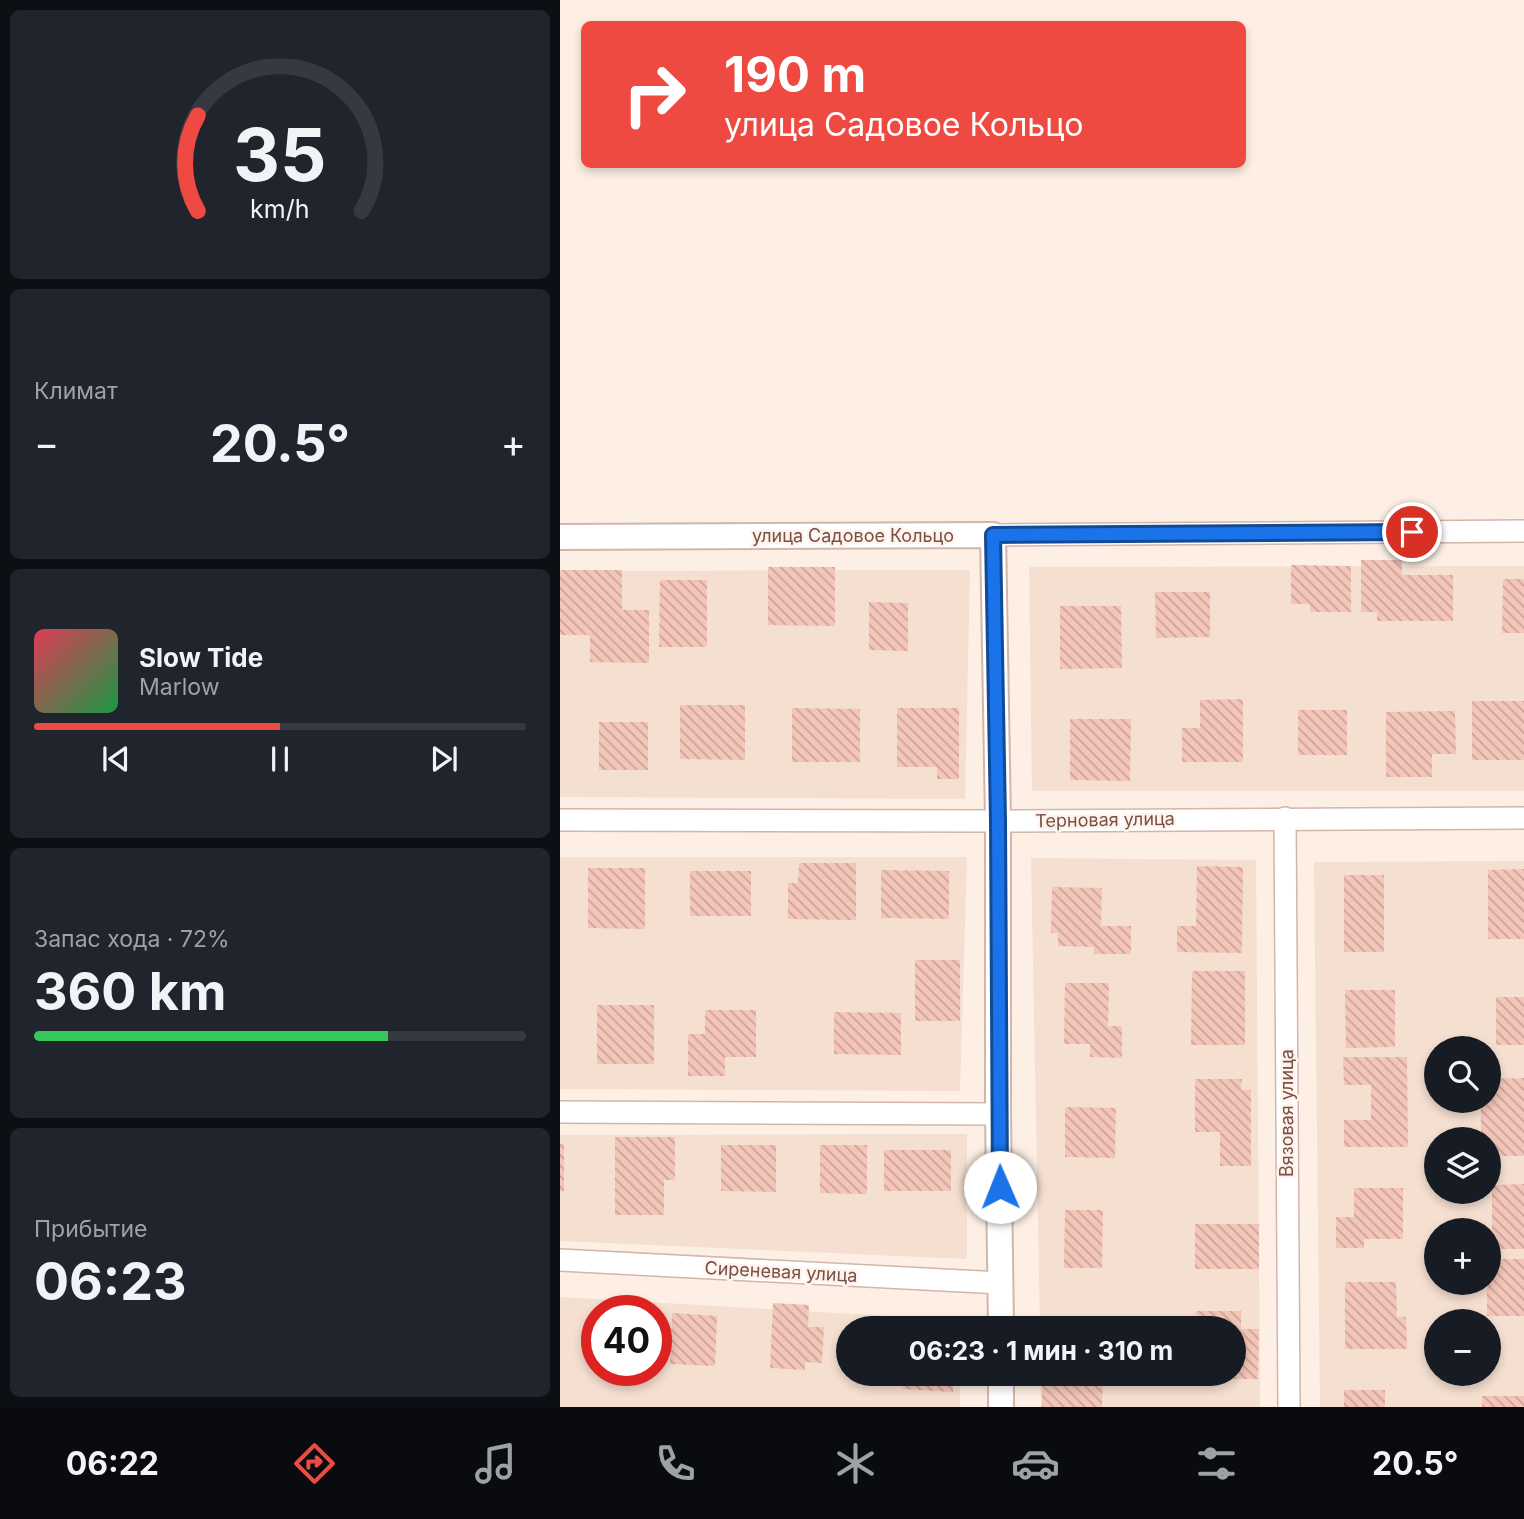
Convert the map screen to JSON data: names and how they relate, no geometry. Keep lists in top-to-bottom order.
{
  "streets": {
    "street": [
      "улица Садовое Кольцо",
      "Терновая улица",
      "Вязовая улица",
      "Сиреневая улица"
    ]
  },
  "crossings": [
    ["Терновая улица", "Вязовая улица"]
  ],
  "page": {
    "turn": ["190 m", "улица Садовое Кольцо"],
    "tile": [
      "Климат",
      ["Запас хода · 72%", "360 km"],
      ["Прибытие", "06:23"]
    ],
    "heat": ["−", "20.5°", "+"],
    "song": ["Slow Tide", "Marlow"],
    "map_buttons": ["+", "−"],
    "limit": "40",
    "trip": "06:23 · 1 мин · 310 m",
    "tabs": ["06:22", "20.5°"],
    "gauge": ["35", "km/h"]
  }
}
